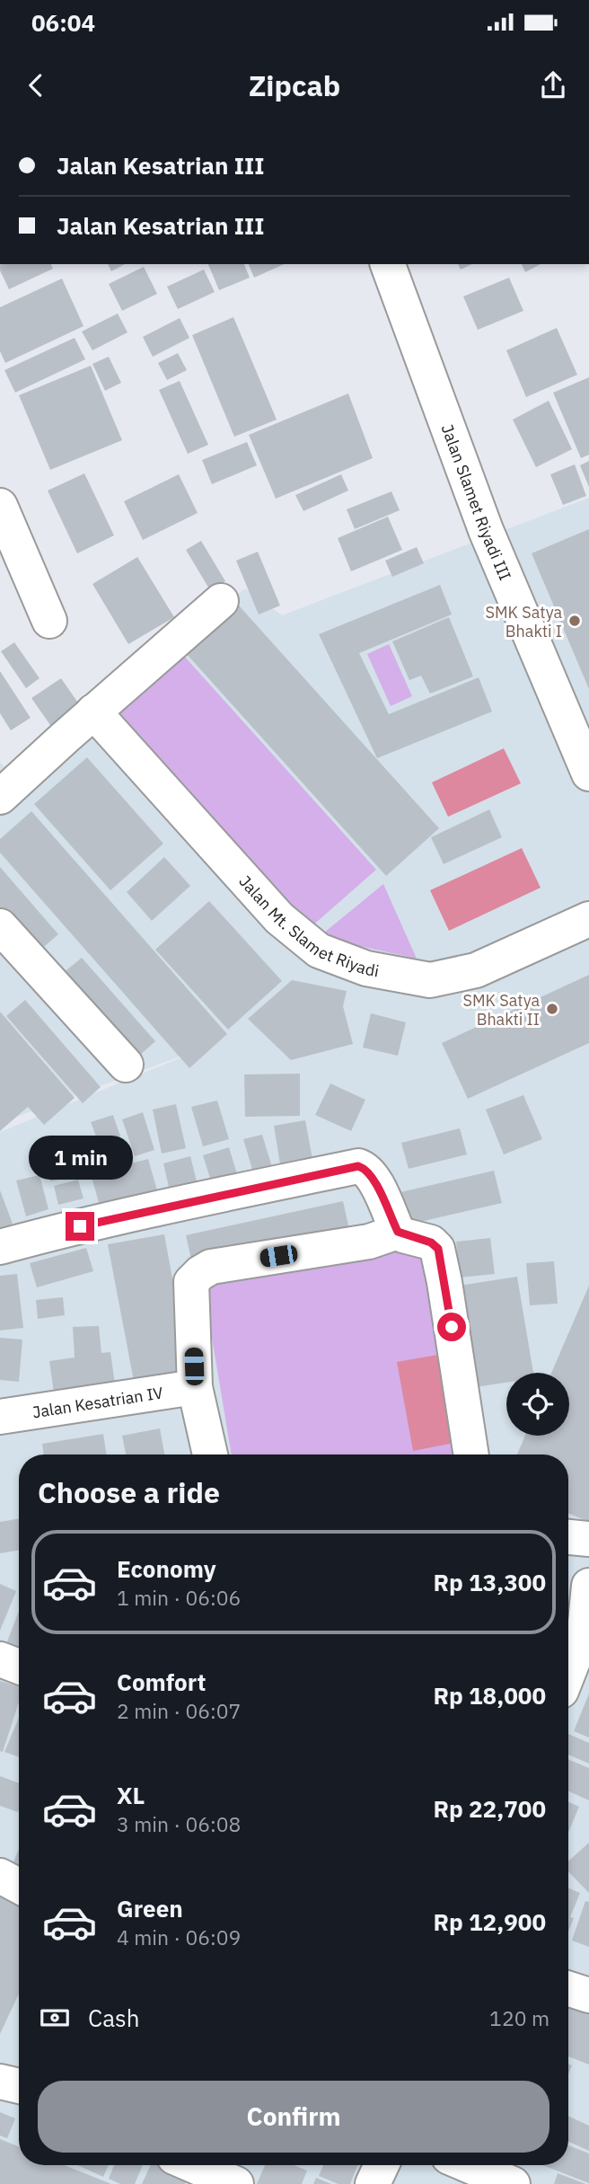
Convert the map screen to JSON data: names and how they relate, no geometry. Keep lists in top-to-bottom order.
{
  "streets": {
    "street": ["Jalan Slamet Riyadi III", "Jalan Mt. Slamet Riyadi", "Jalan Kesatrian IV"]
  },
  "places": ["SMK Satya Bhakti I", "SMK Satya Bhakti II"],
  "page": {
    "status": "06:04",
    "header": "Zipcab",
    "banner": ["Jalan Kesatrian III", "Jalan Kesatrian III"],
    "bubble": "1 min",
    "heading": "Choose a ride",
    "list": [
      {
        "name": "Economy",
        "note": "1 min · 06:06",
        "value": "Rp 13,300"
      },
      {
        "name": "Comfort",
        "note": "2 min · 06:07",
        "value": "Rp 18,000"
      },
      {
        "name": "XL",
        "note": "3 min · 06:08",
        "value": "Rp 22,700"
      },
      {
        "name": "Green",
        "note": "4 min · 06:09",
        "value": "Rp 12,900"
      }
    ],
    "pay": ["Cash", "120 m"],
    "buttons": "Confirm"
  }
}
